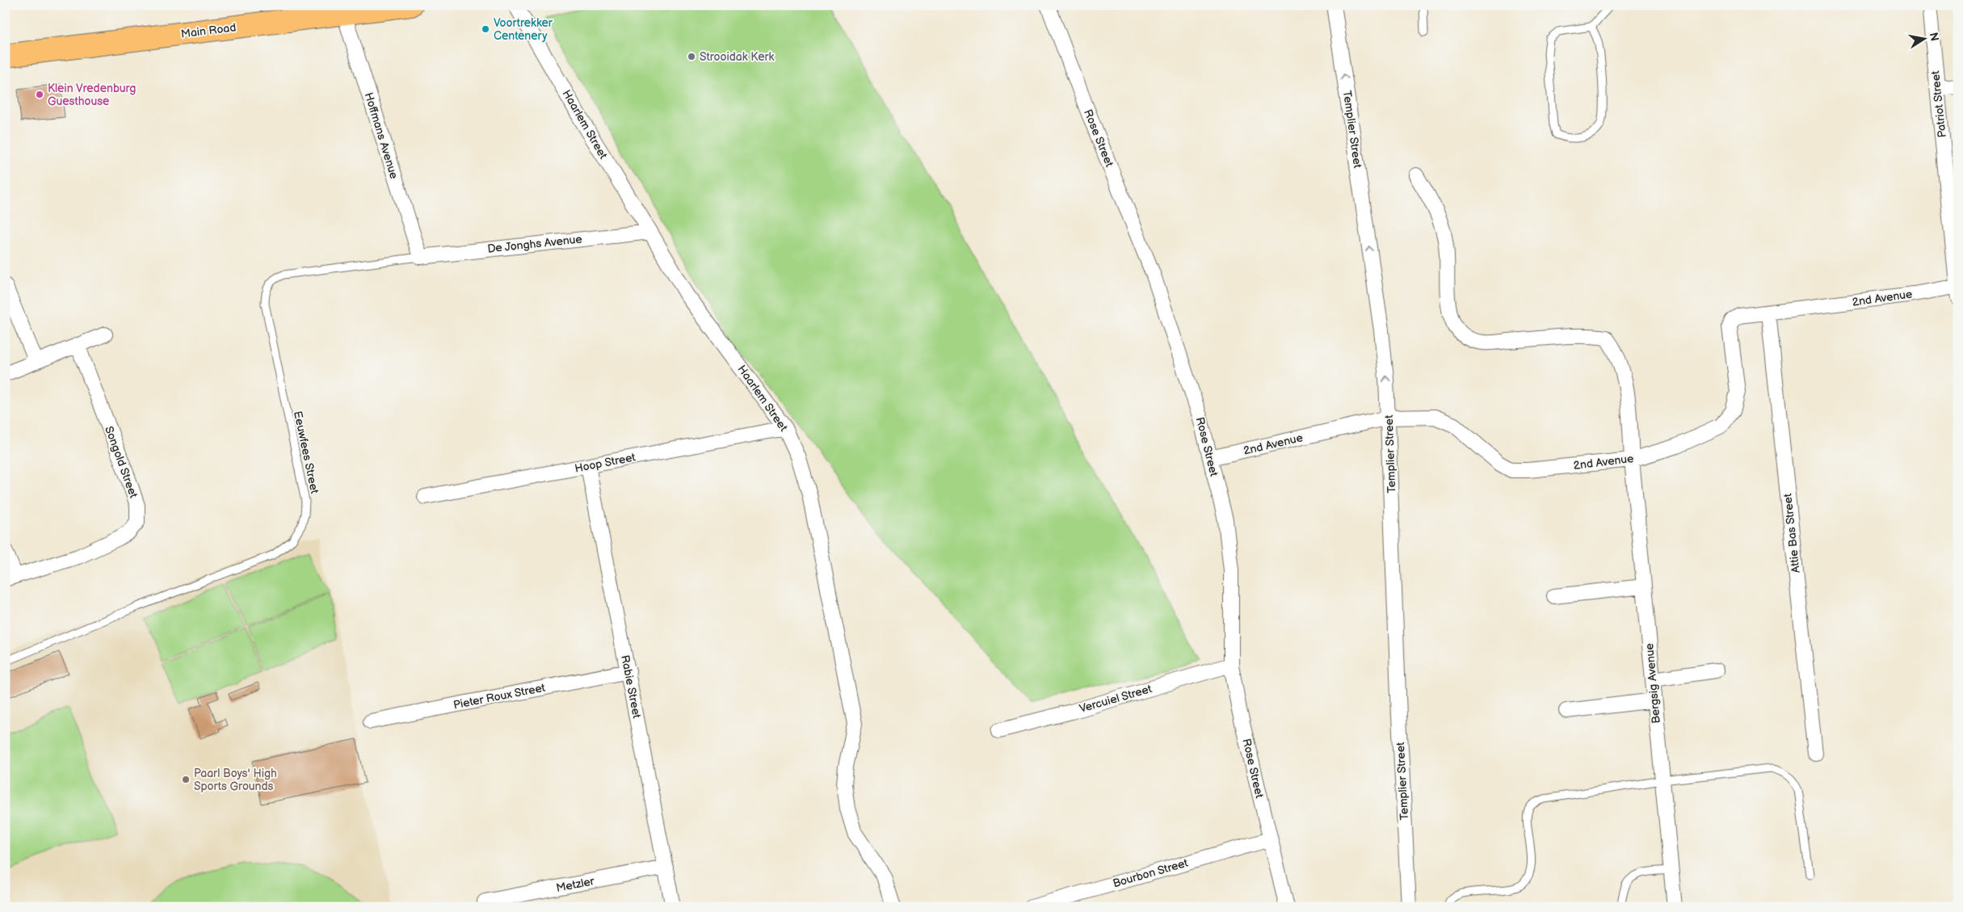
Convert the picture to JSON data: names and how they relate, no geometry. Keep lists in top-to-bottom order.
{
  "streets": {
    "main road": ["Main Road"],
    "street": [
      "Patriot Street",
      "Haarlem Street",
      "Templier Street",
      "Hoffmans Avenue",
      "Rose Street",
      "De Jonghs Avenue",
      "2nd Avenue",
      "Songold Street",
      "Hoop Street",
      "Attie Bas Street",
      "Bergsig Avenue",
      "Rabie Street",
      "Pieter Roux Street",
      "Vercuiel Street",
      "Bourbon Street",
      "Metzler"
    ],
    "lane": ["Eeuwfees Street"]
  },
  "crossings": [
    ["Main Road", "Hoffmans Avenue"],
    ["Patriot Street", "2nd Avenue"],
    ["Haarlem Street", "De Jonghs Avenue"],
    ["Haarlem Street", "Hoop Street"],
    ["Templier Street", "2nd Avenue"],
    ["Hoffmans Avenue", "De Jonghs Avenue"],
    ["Hoffmans Avenue", "Eeuwfees Street"],
    ["Rose Street", "2nd Avenue"],
    ["Rose Street", "Vercuiel Street"],
    ["Rose Street", "Bourbon Street"],
    ["De Jonghs Avenue", "Eeuwfees Street"],
    ["2nd Avenue", "Attie Bas Street"],
    ["2nd Avenue", "Bergsig Avenue"],
    ["Hoop Street", "Rabie Street"],
    ["Rabie Street", "Pieter Roux Street"],
    ["Rabie Street", "Metzler"]
  ],
  "one_way": ["Templier Street"],
  "places": [
    "Voortrekker Centenery",
    "Strooidak Kerk",
    "Klein Vredenburg Guesthouse",
    "Paarl Boys' High Sports Grounds"
  ],
  "north": "right"
}
